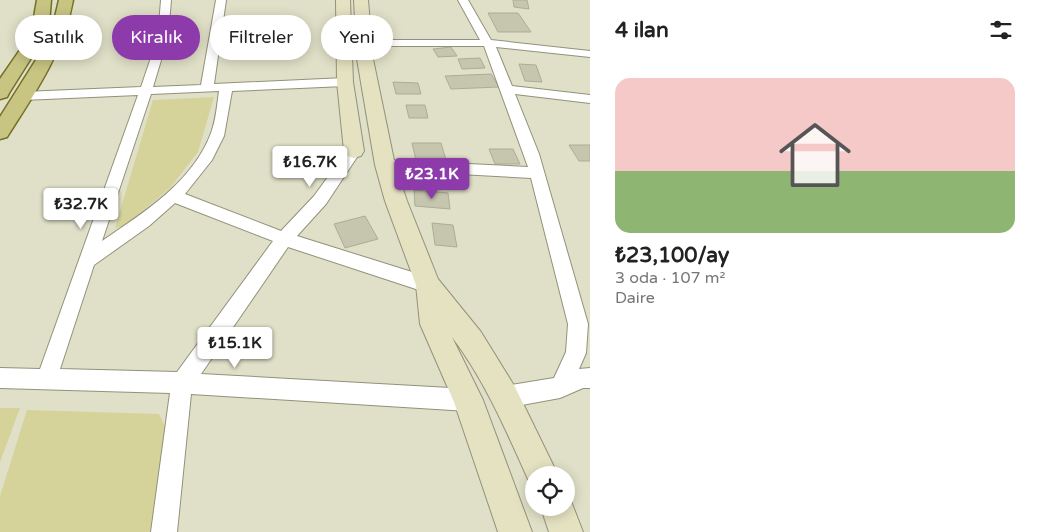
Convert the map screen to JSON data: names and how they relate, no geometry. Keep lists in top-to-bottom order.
{
  "page": {
    "heading": "4 ilan",
    "chip": [
      "Satılık",
      "Kiralık",
      "Filtreler",
      "Yeni"
    ],
    "list": [
      {
        "name": "₺23,100/ay",
        "note": "3 oda · 107 m² · Daire"
      }
    ],
    "price": [
      "₺16.7K",
      "₺23.1K",
      "₺32.7K",
      "₺15.1K"
    ]
  }
}
